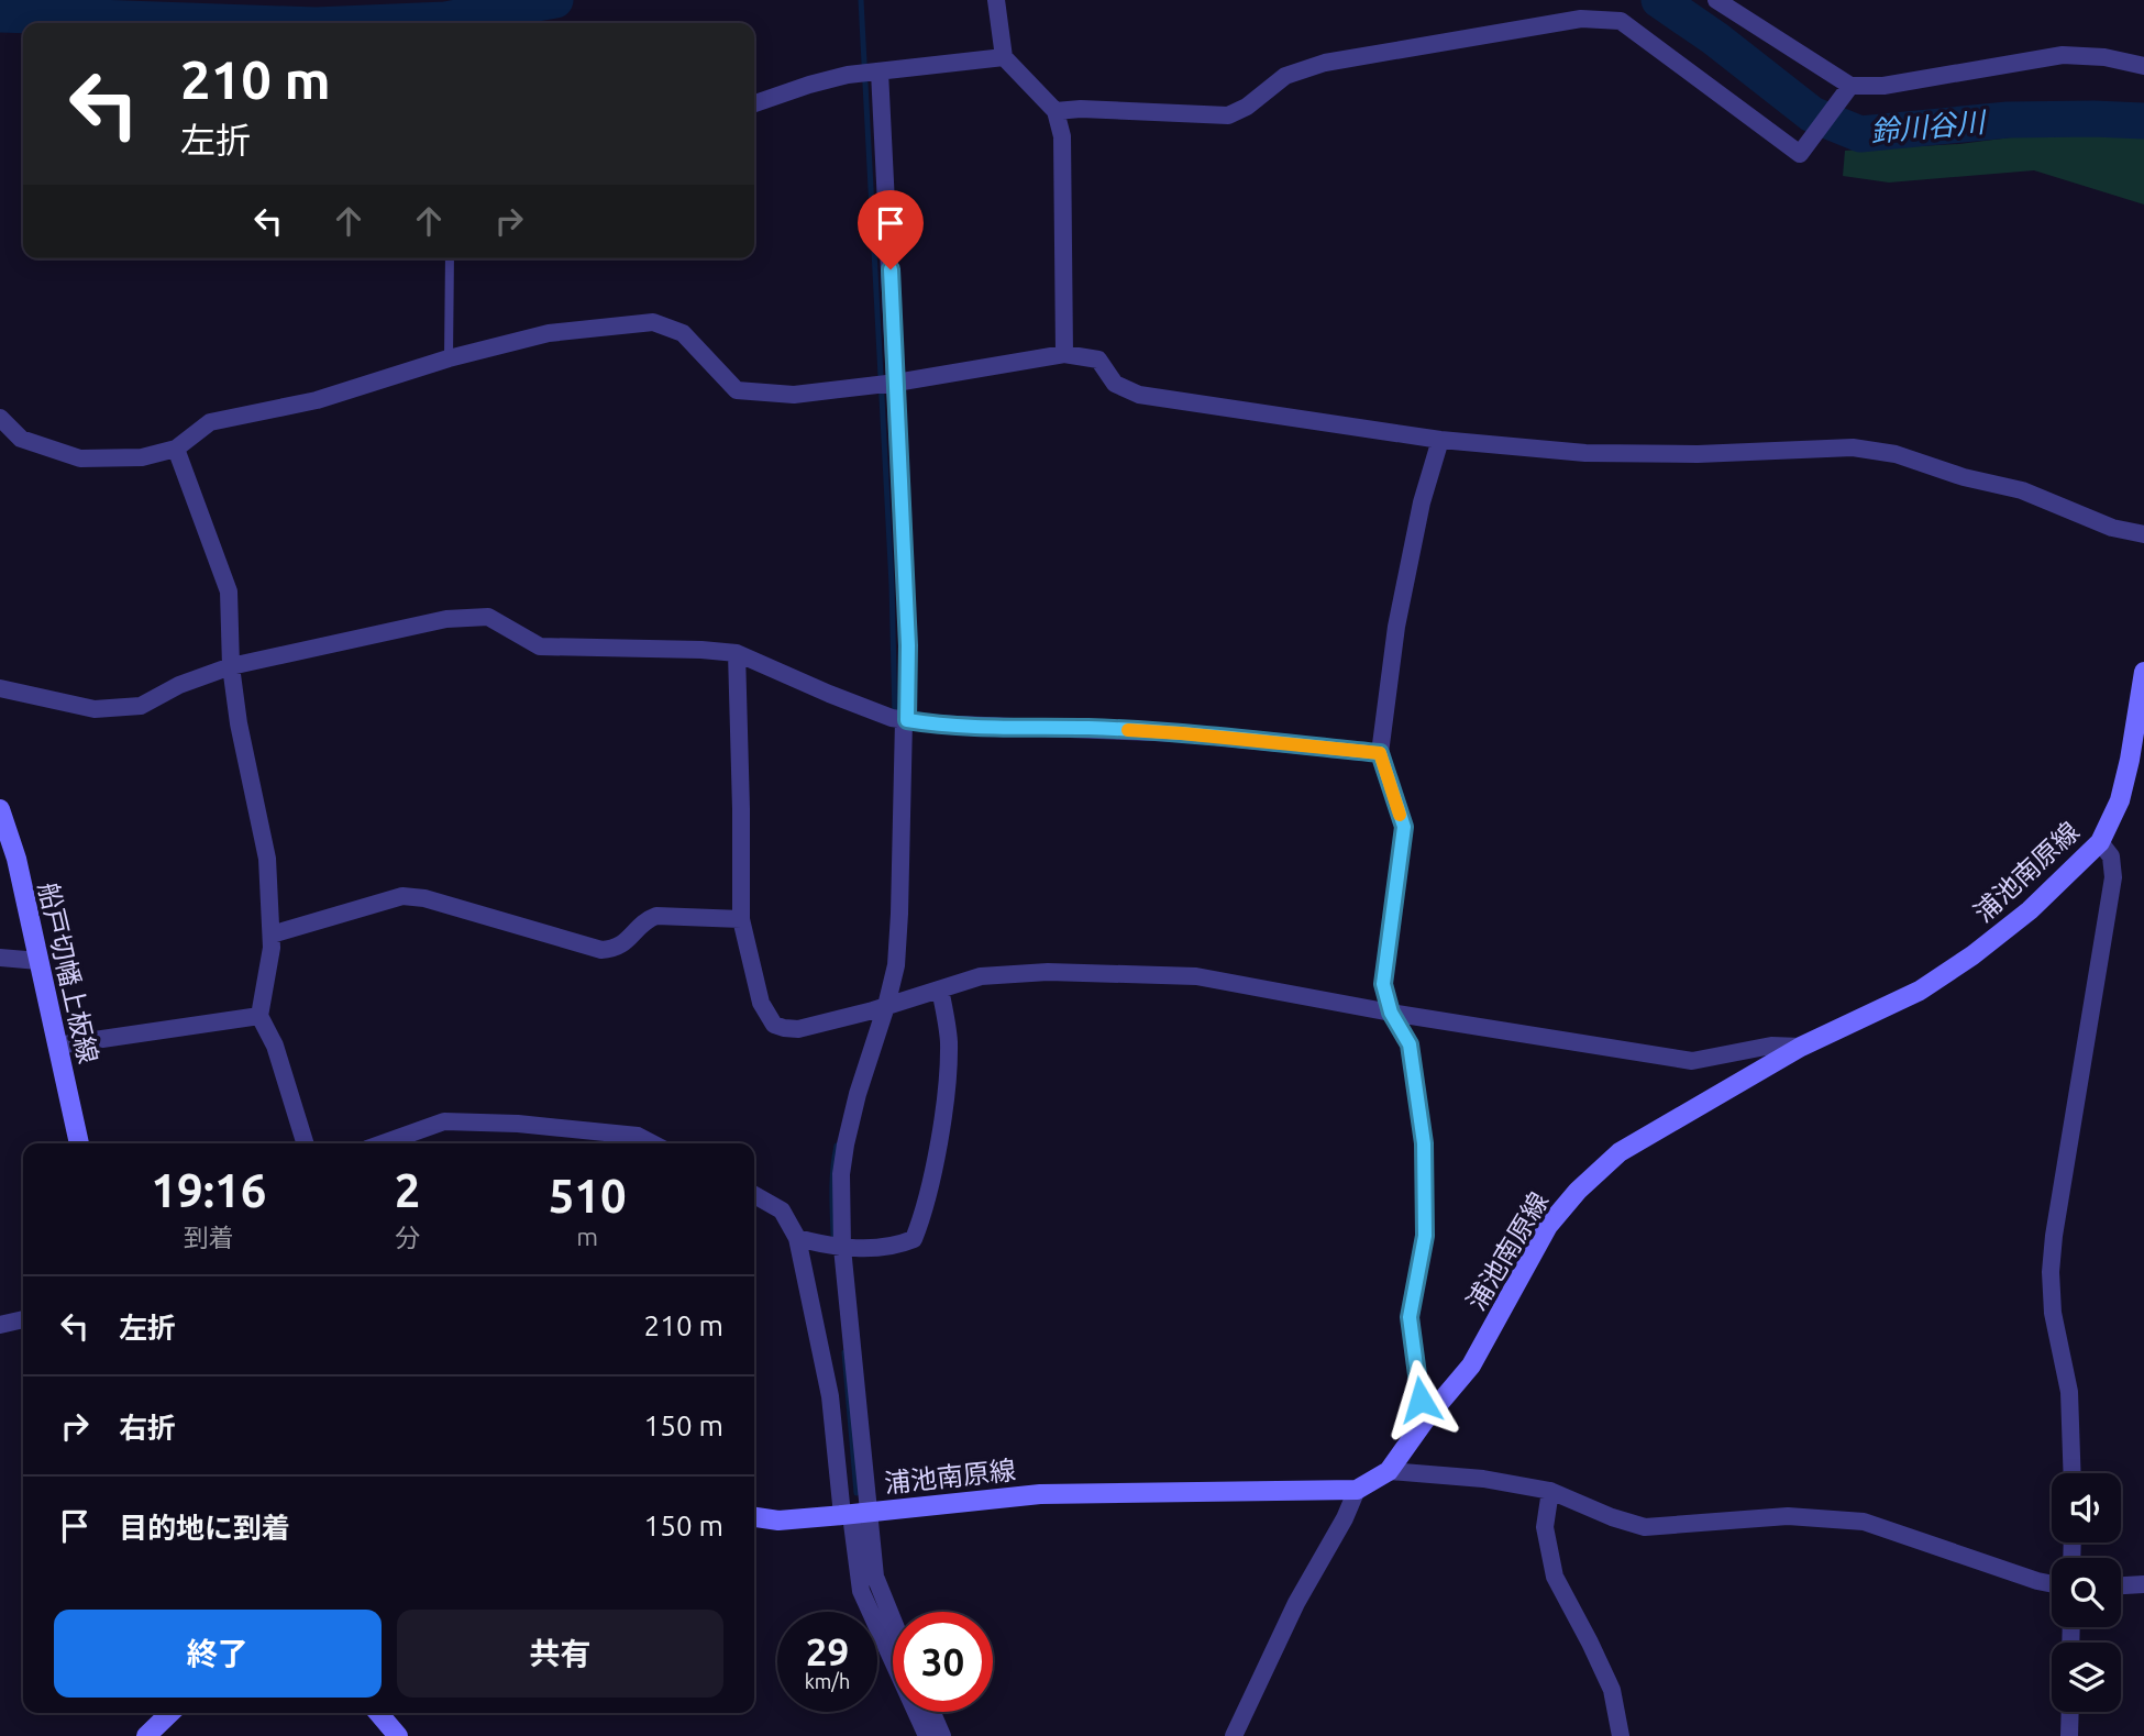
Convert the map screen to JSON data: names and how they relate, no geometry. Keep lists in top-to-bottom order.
{
  "streets": {
    "main road": ["浦池南原線", "船戸切幡上板線"]
  },
  "water": ["鈴川谷川"],
  "page": {
    "turn": ["210 m", "左折"],
    "eta": [
      "19:16",
      "到着",
      "2",
      "分",
      "510",
      "m"
    ],
    "list": [
      {
        "name": "左折",
        "value": "210 m"
      },
      {
        "name": "右折",
        "value": "150 m"
      },
      {
        "name": "目的地に到着",
        "value": "150 m"
      }
    ],
    "buttons": ["終了", "共有"],
    "speed": "29 km/h",
    "limit": "30"
  }
}
